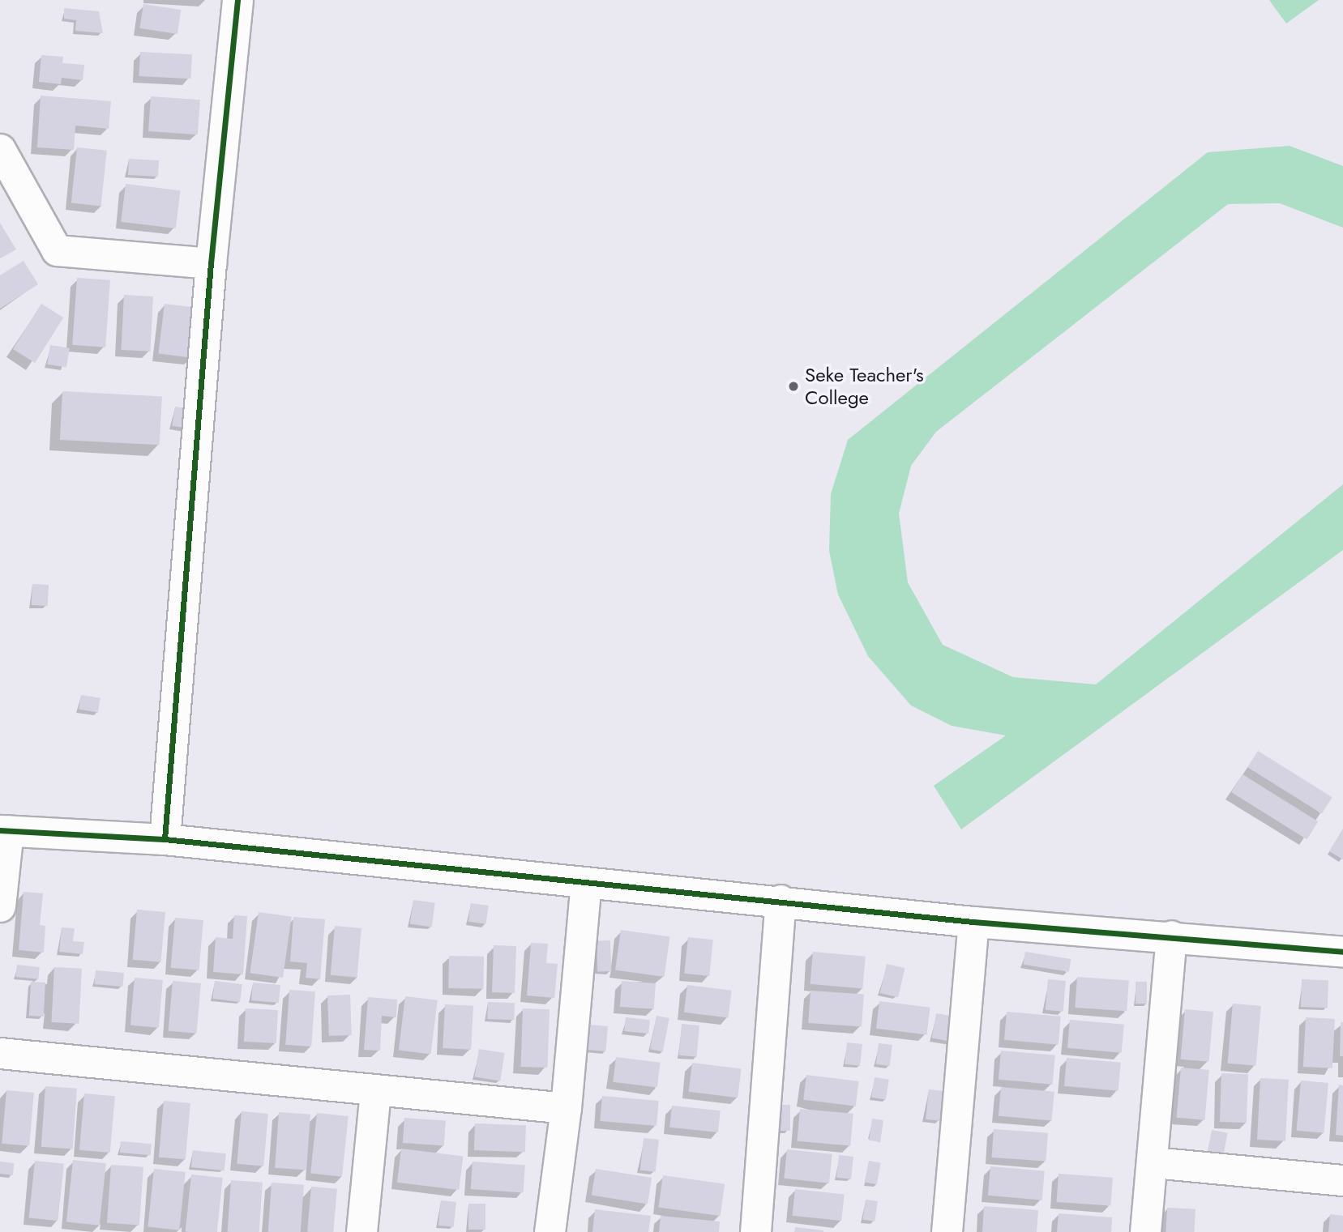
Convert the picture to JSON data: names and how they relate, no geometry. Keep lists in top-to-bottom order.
{
  "places": ["Seke Teacher's College"]
}
